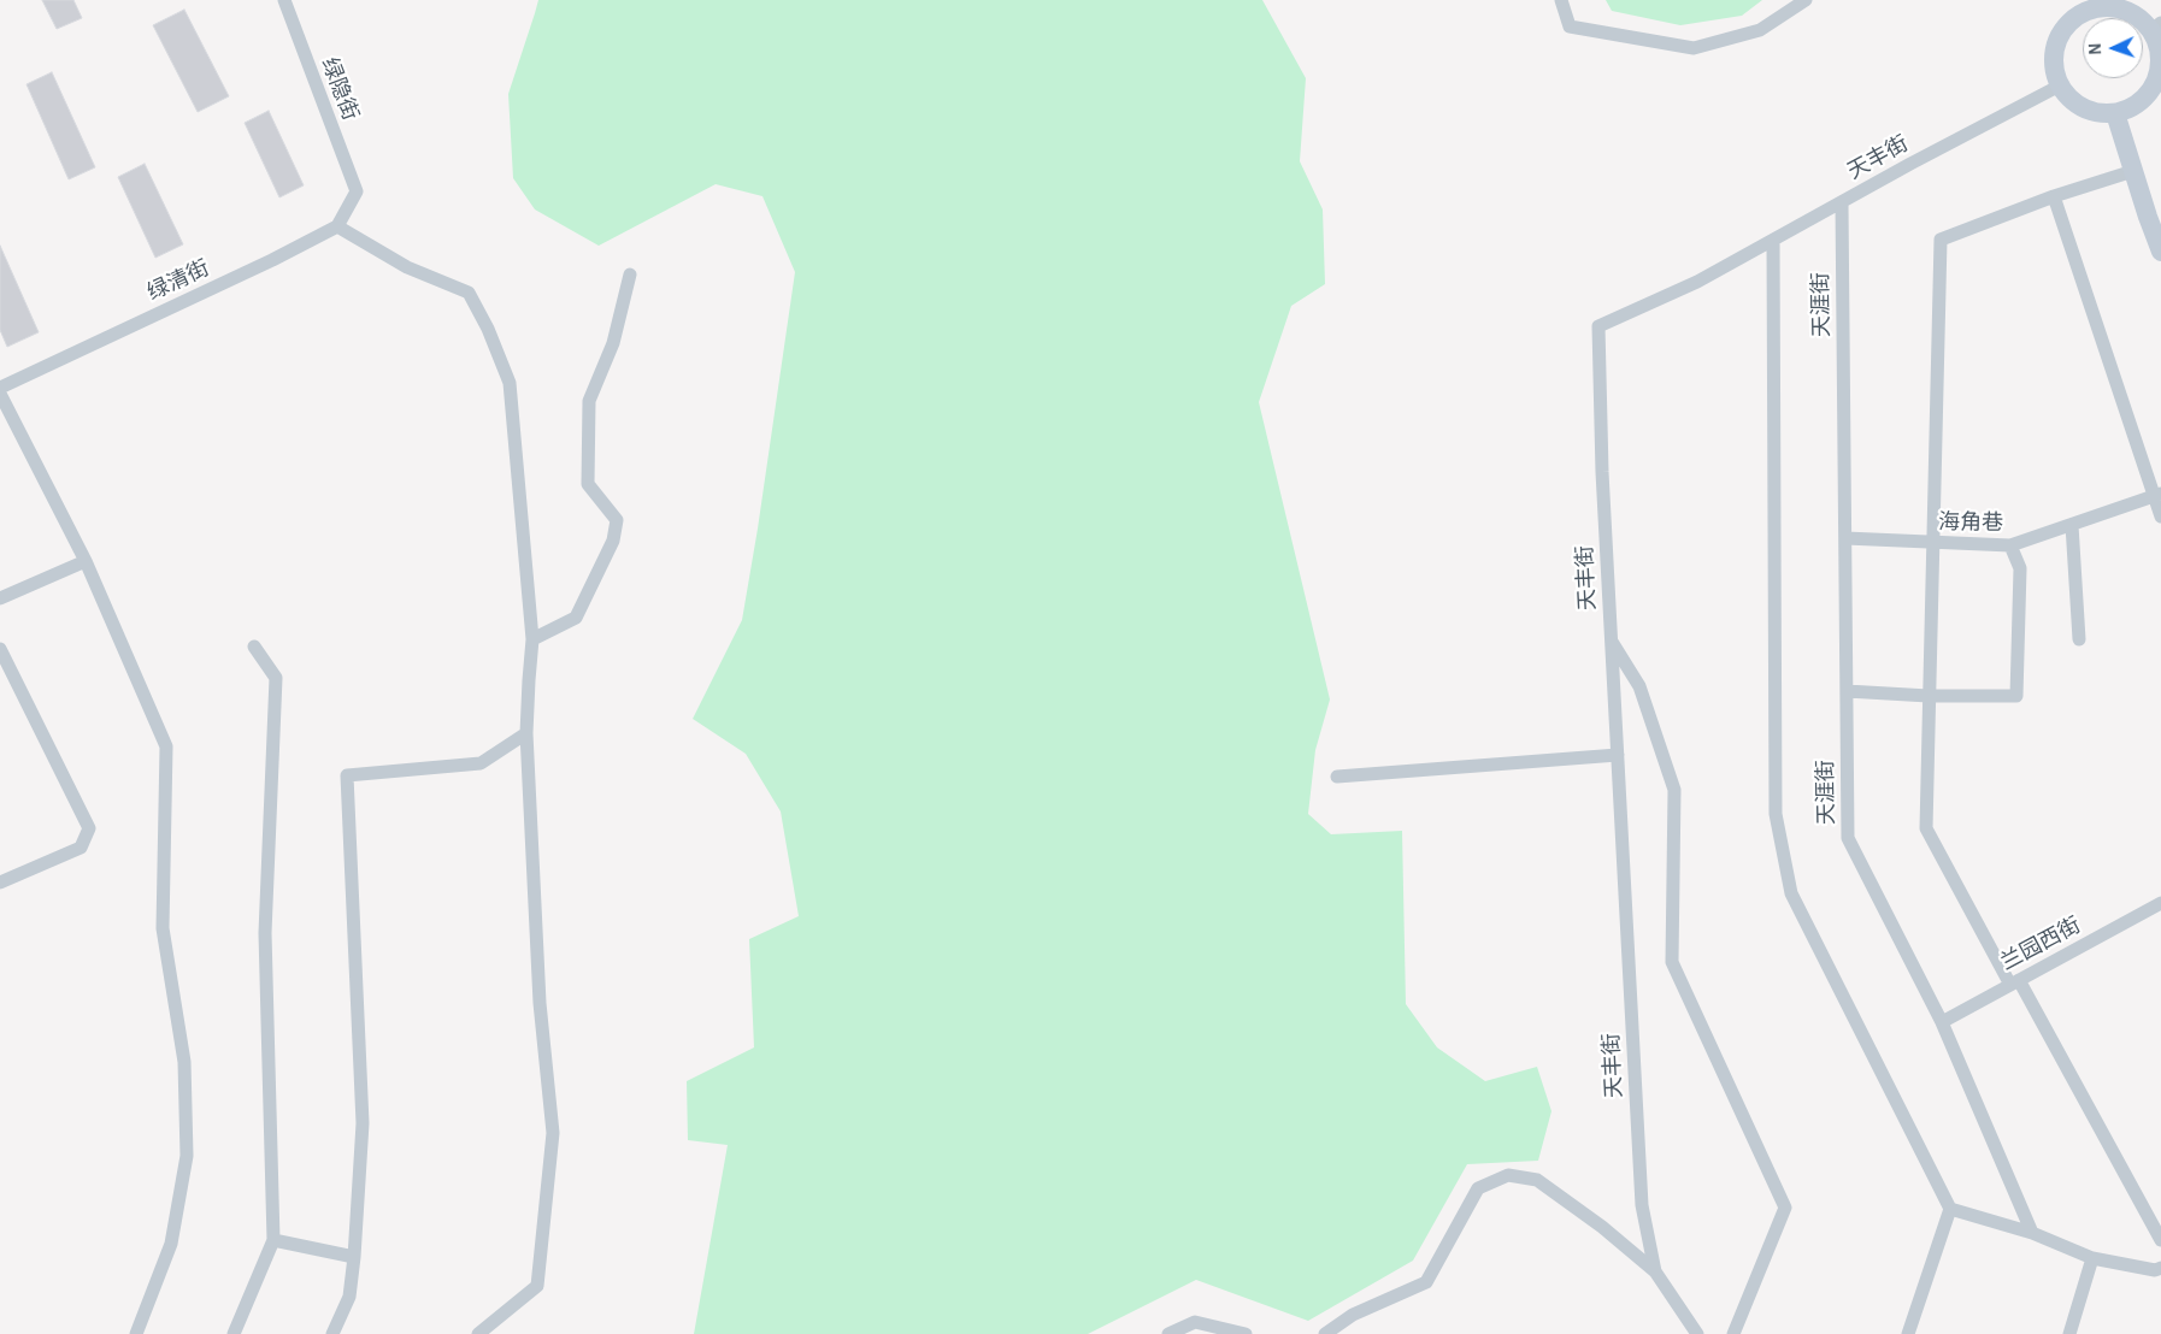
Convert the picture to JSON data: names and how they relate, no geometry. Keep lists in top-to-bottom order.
{
  "streets": {
    "street": [
      "绿隐街",
      "天丰街",
      "绿清街",
      "天涯街",
      "海角巷",
      "兰园西街"
    ]
  },
  "crossings": [
    ["绿隐街", "绿清街"],
    ["天丰街", "天涯街"],
    ["天涯街", "海角巷"],
    ["天涯街", "兰园西街"]
  ],
  "north": "left"
}
